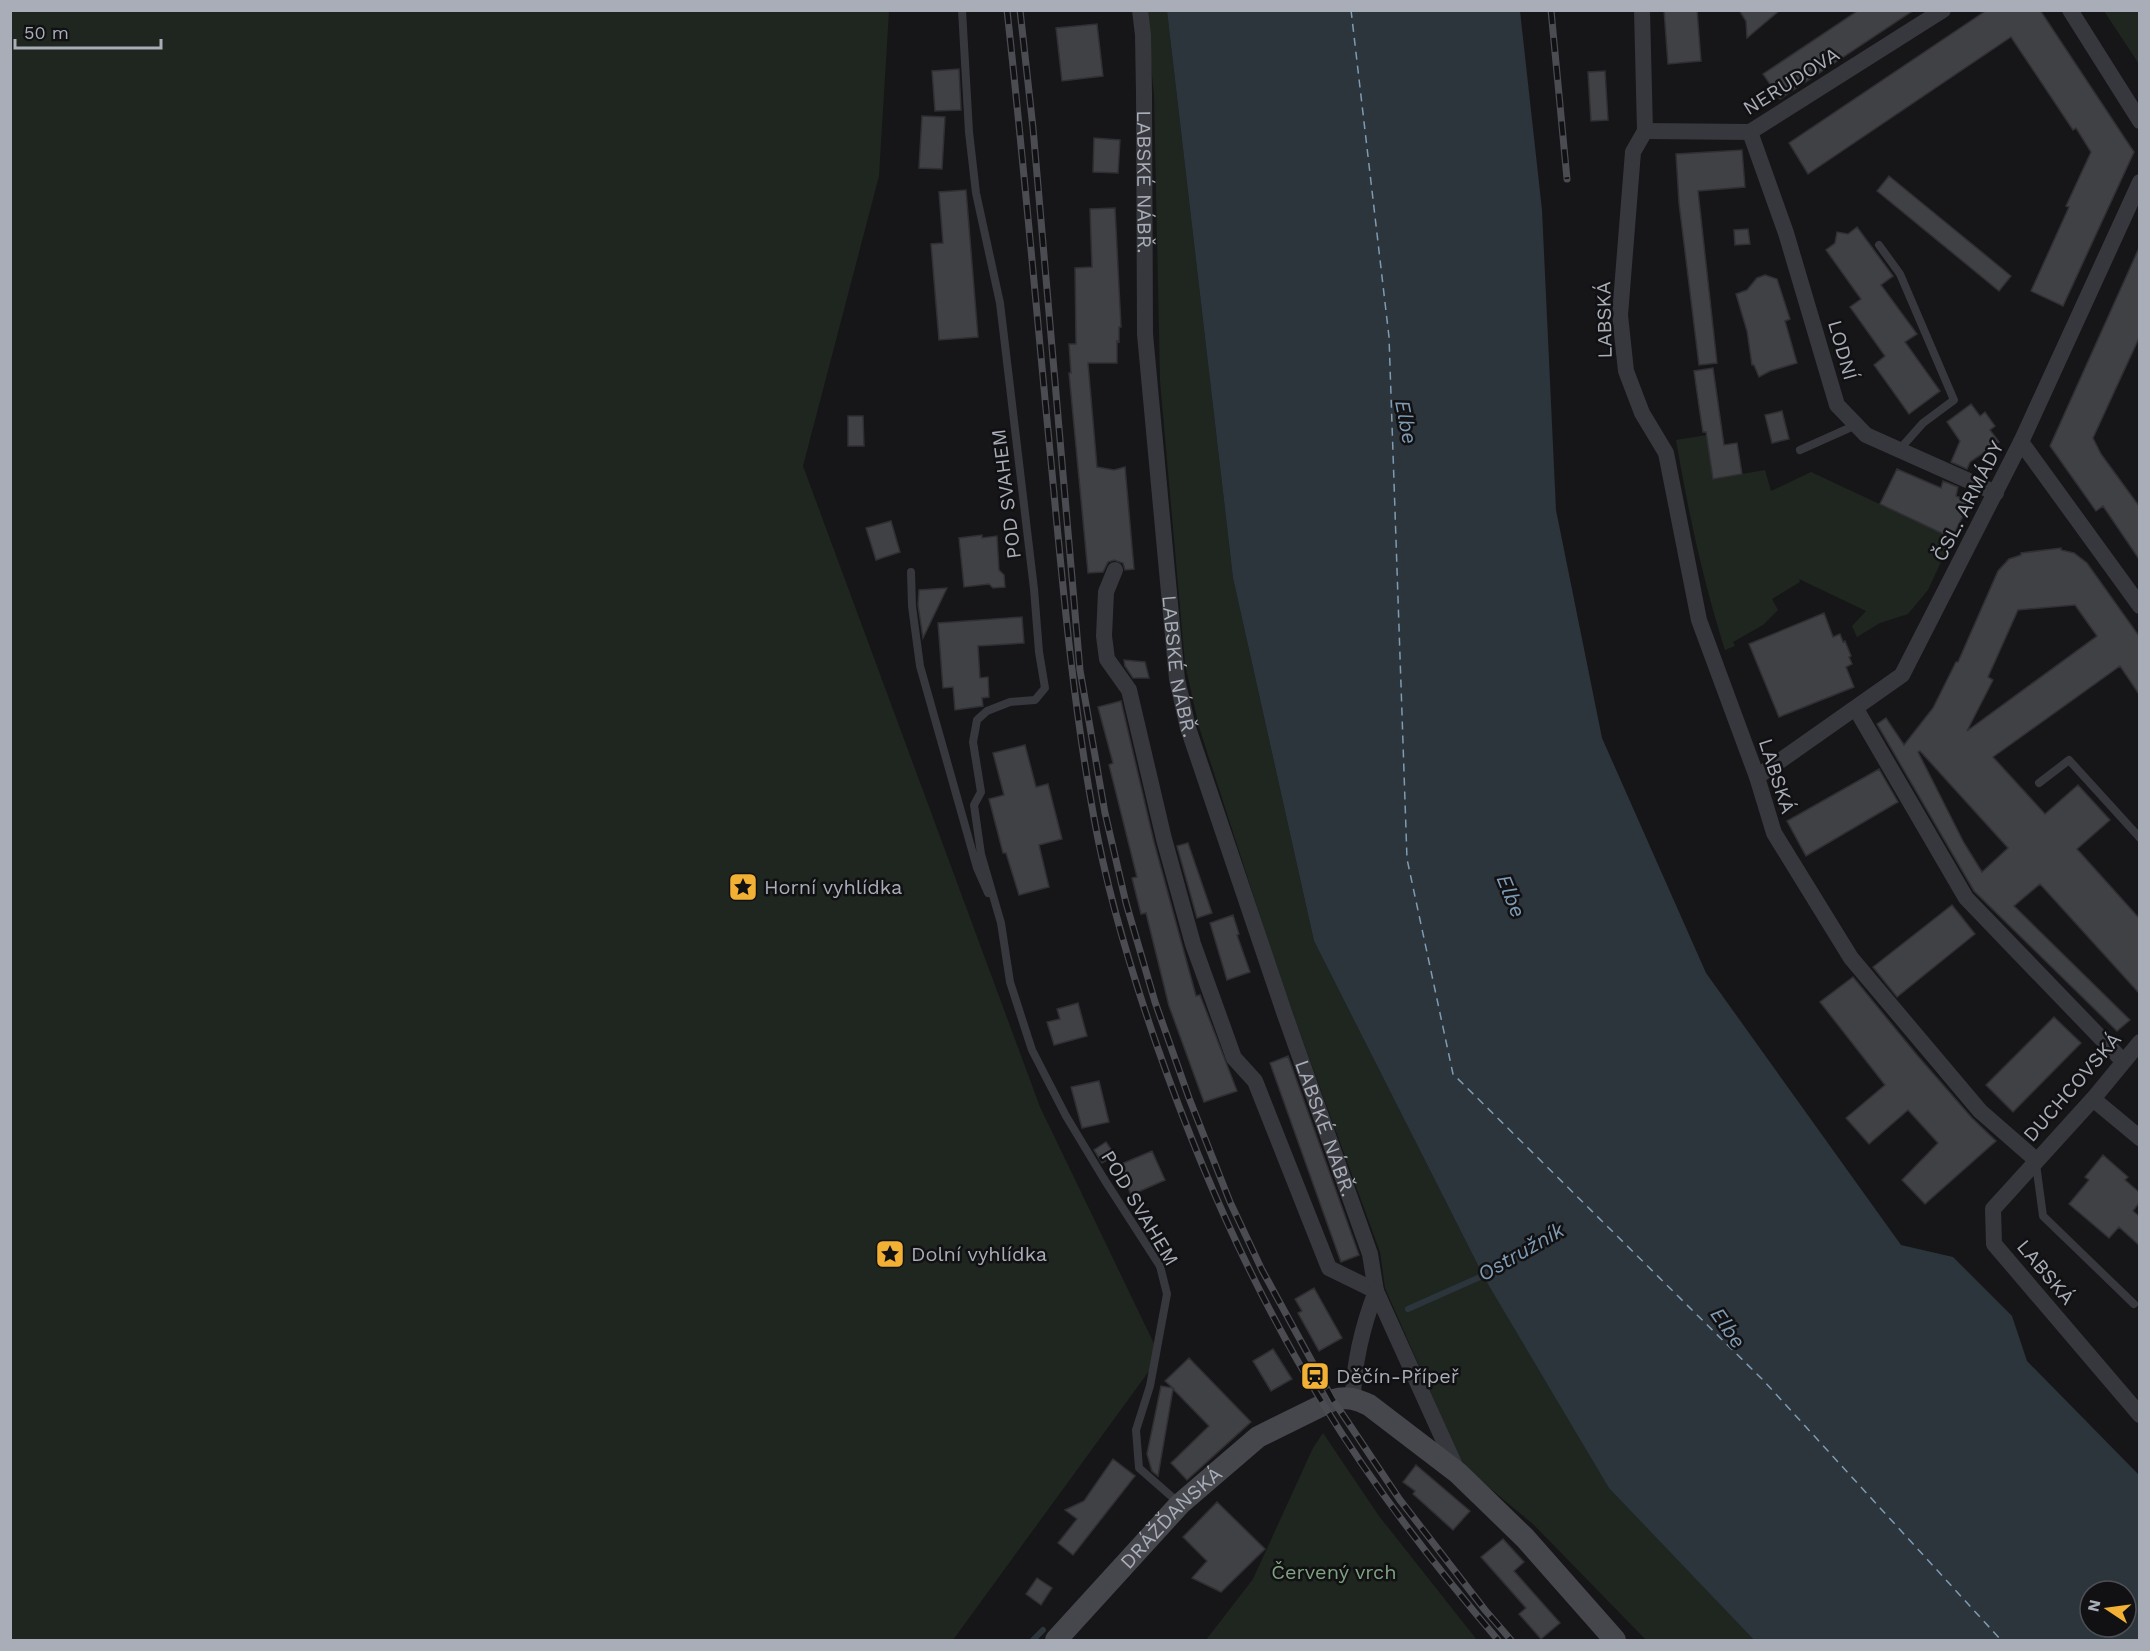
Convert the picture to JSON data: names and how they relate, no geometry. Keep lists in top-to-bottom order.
{
  "streets": {
    "street": [
      "NERUDOVA",
      "LABSKÉ NÁBŘ.",
      "LABSKÁ",
      "LODNÍ",
      "ČSL. ARMÁDY",
      "DUCHCOVSKÁ",
      "DRÁŽĎANSKÁ"
    ],
    "lane": ["POD SVAHEM"]
  },
  "crossings": [
    ["NERUDOVA", "LABSKÁ"],
    ["NERUDOVA", "LODNÍ"],
    ["LABSKÉ NÁBŘ.", "DRÁŽĎANSKÁ"],
    ["LABSKÁ", "ČSL. ARMÁDY"],
    ["LABSKÁ", "DUCHCOVSKÁ"],
    ["LODNÍ", "ČSL. ARMÁDY"],
    ["POD SVAHEM", "DRÁŽĎANSKÁ"]
  ],
  "water": ["Elbe", "Ostružník"],
  "parks": ["Červený vrch"],
  "places": {
    "place": ["Horní vyhlídka", "Dolní vyhlídka"],
    "station": ["Děčín-Přípeř"]
  },
  "scale_bar": "50 m",
  "north": "left"
}
